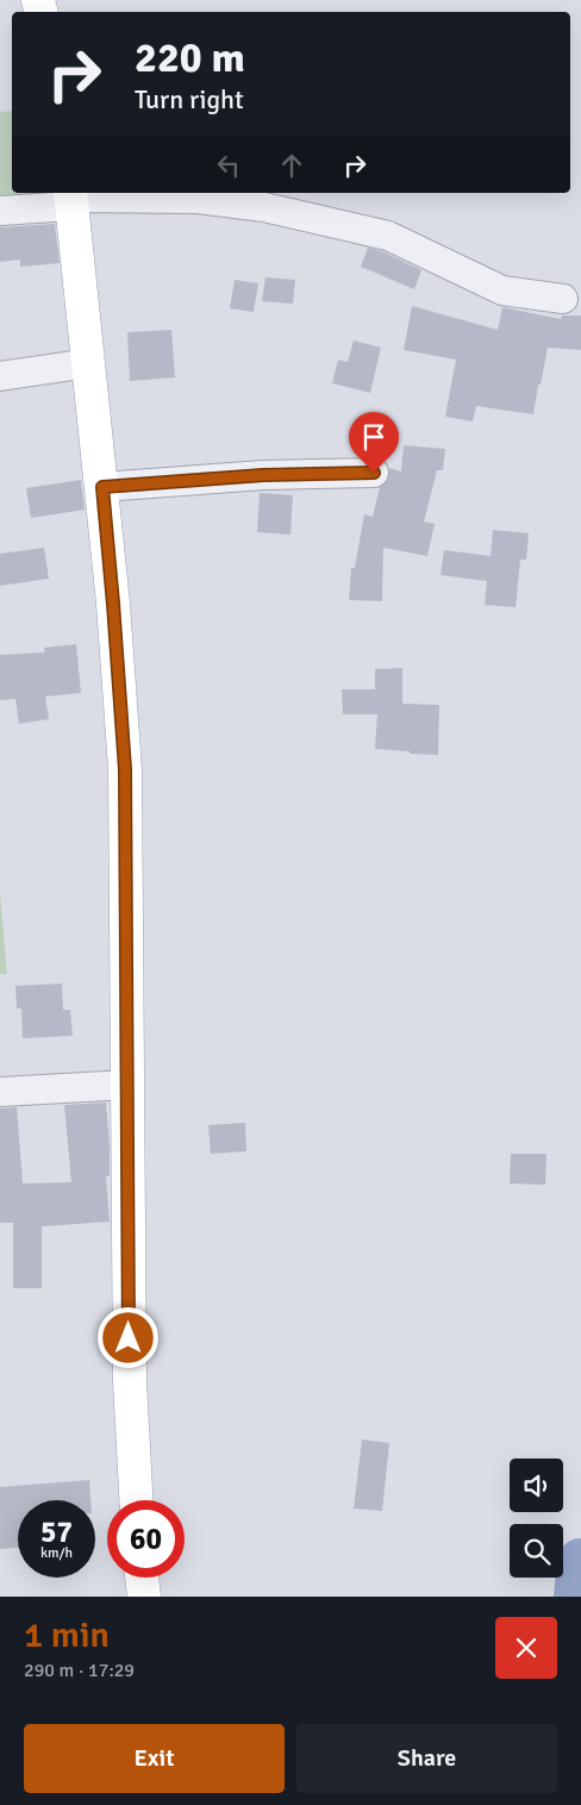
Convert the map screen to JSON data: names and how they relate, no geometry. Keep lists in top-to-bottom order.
{
  "page": {
    "turn": ["220 m", "Turn right"],
    "speed": "57 km/h",
    "limit": "60",
    "heading": ["1 min", "290 m · 17:29"],
    "buttons": ["Exit", "Share"]
  }
}
